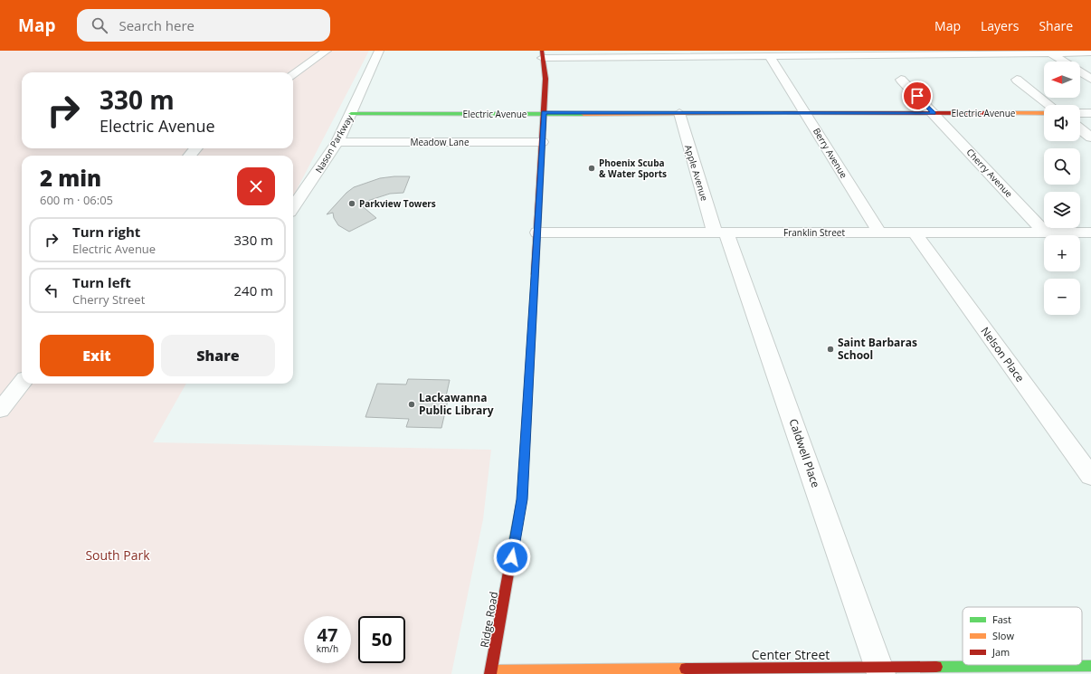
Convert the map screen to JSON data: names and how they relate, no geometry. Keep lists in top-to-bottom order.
{
  "streets": {
    "street": [
      "Electric Avenue",
      "Meadow Lane",
      "Nason Parkway",
      "Berry Avenue",
      "Apple Avenue",
      "Cherry Avenue",
      "Franklin Street",
      "Nelson Place",
      "Caldwell Place",
      "Ridge Road",
      "Center Street"
    ]
  },
  "crossings": [
    ["Electric Avenue", "Nason Parkway"],
    ["Electric Avenue", "Berry Avenue"],
    ["Electric Avenue", "Apple Avenue"],
    ["Electric Avenue", "Cherry Avenue"],
    ["Electric Avenue", "Ridge Road"],
    ["Meadow Lane", "Nason Parkway"],
    ["Meadow Lane", "Ridge Road"],
    ["Berry Avenue", "Franklin Street"],
    ["Apple Avenue", "Franklin Street"],
    ["Apple Avenue", "Caldwell Place"],
    ["Cherry Avenue", "Franklin Street"],
    ["Franklin Street", "Nelson Place"],
    ["Franklin Street", "Caldwell Place"],
    ["Franklin Street", "Ridge Road"],
    ["Caldwell Place", "Center Street"],
    ["Ridge Road", "Center Street"]
  ],
  "parks": ["South Park"],
  "places": [
    "Phoenix Scuba & Water Sports",
    "Parkview Towers",
    "Saint Barbaras School",
    "Lackawanna Public Library"
  ],
  "legend": ["Fast", "Slow", "Jam"],
  "north": "left",
  "page": {
    "header": "Map",
    "search": "Search here",
    "nav": ["Map", "Layers", "Share"],
    "map_buttons": ["+", "−"],
    "turn": ["330 m", "Electric Avenue"],
    "heading": ["2 min", "600 m · 06:05"],
    "list": [
      {
        "name": "Turn right",
        "note": "Electric Avenue",
        "value": "330 m"
      },
      {
        "name": "Turn left",
        "note": "Cherry Street",
        "value": "240 m"
      }
    ],
    "buttons": ["Exit", "Share"],
    "speed": "47 km/h",
    "limit": "50"
  }
}
